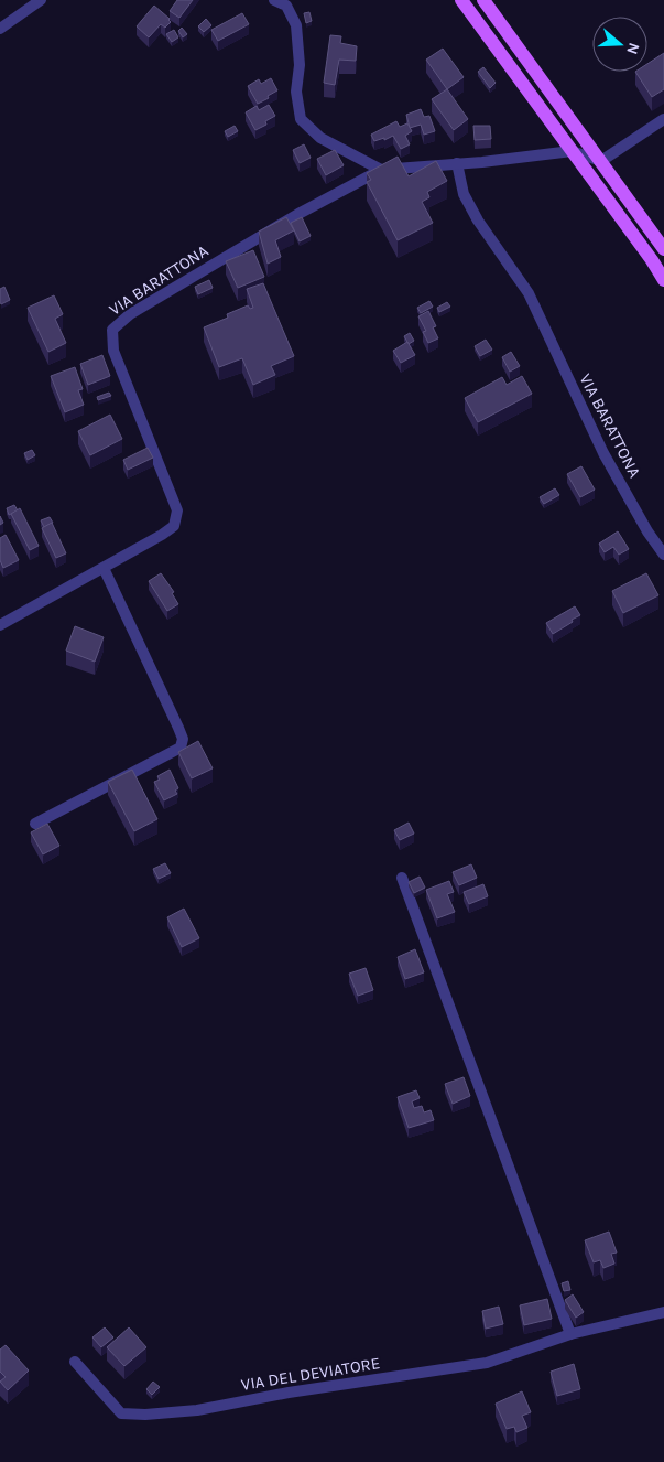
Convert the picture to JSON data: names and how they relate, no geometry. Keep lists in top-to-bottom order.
{
  "streets": {
    "street": ["VIA BARATTONA", "VIA DEL DEVIATORE"]
  },
  "north": "right"
}
